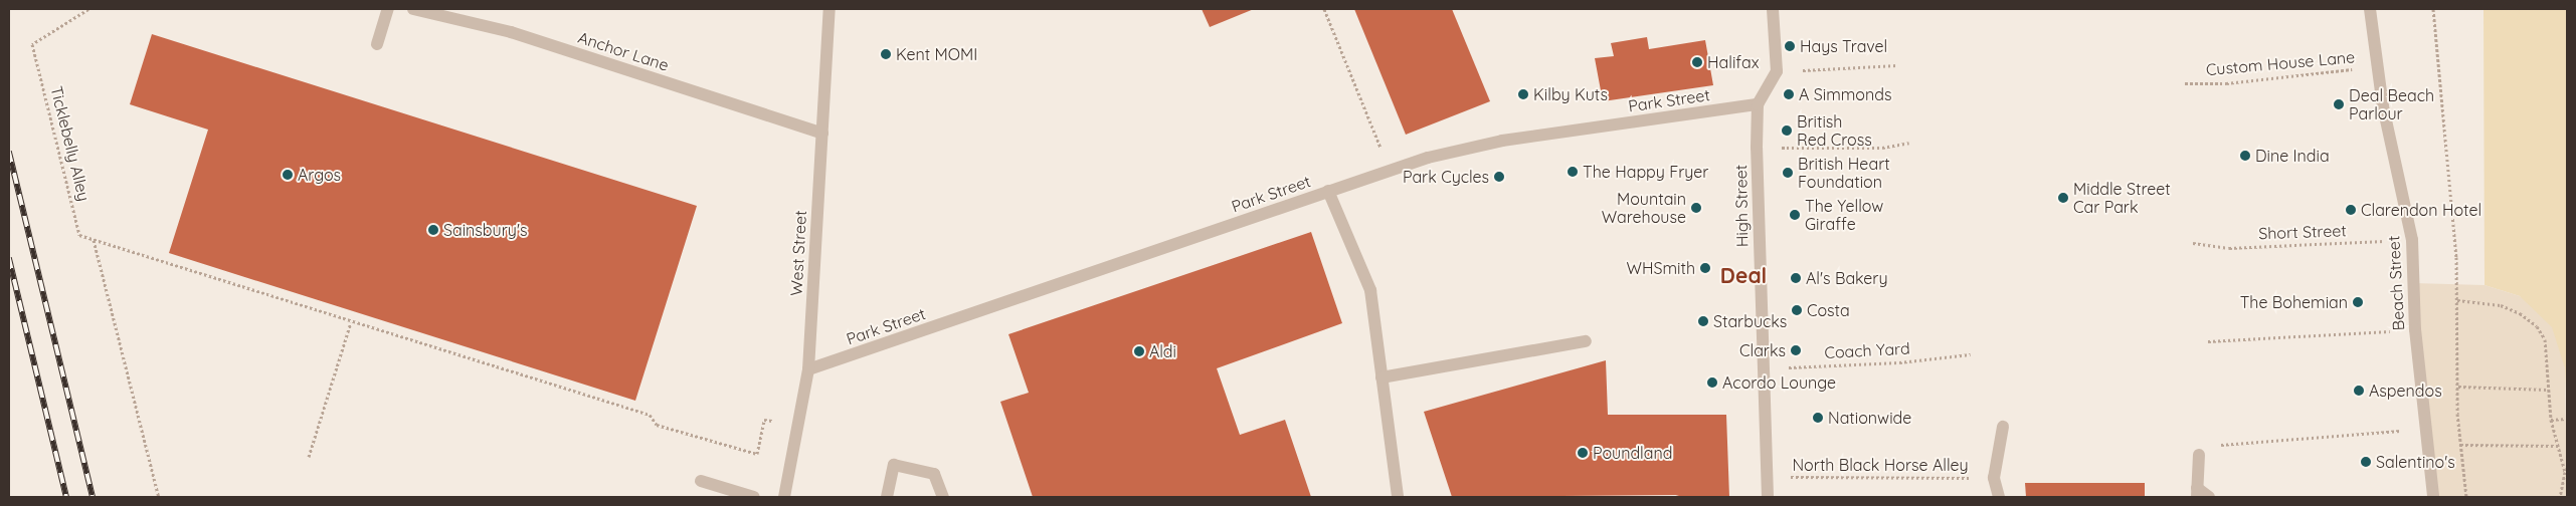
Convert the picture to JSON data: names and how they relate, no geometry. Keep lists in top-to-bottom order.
{
  "streets": {
    "street": [
      "Anchor Lane",
      "Park Street",
      "High Street",
      "West Street",
      "Beach Street"
    ],
    "path": [
      "Custom House Lane",
      "Ticklebelly Alley",
      "Short Street",
      "Coach Yard",
      "North Black Horse Alley"
    ]
  },
  "crossings": [
    ["Anchor Lane", "West Street"],
    ["Custom House Lane", "Beach Street"],
    ["Park Street", "High Street"],
    ["Park Street", "West Street"],
    ["Ticklebelly Alley", "West Street"],
    ["High Street", "Coach Yard"],
    ["High Street", "North Black Horse Alley"],
    ["Short Street", "Beach Street"]
  ],
  "districts": ["Deal"],
  "places": [
    "Hays Travel",
    "Kent MOMI",
    "Halifax",
    "Kilby Kuts",
    "A Simmonds",
    "Deal Beach Parlour",
    "British Red Cross",
    "Dine India",
    "The Happy Fryer",
    "British Heart Foundation",
    "Argos",
    "Park Cycles",
    "Middle Street Car Park",
    "Mountain Warehouse",
    "Clarendon Hotel",
    "The Yellow Giraffe",
    "Sainsbury's",
    "WHSmith",
    "Al's Bakery",
    "The Bohemian",
    "Costa",
    "Starbucks",
    "Clarks",
    "Aldi",
    "Acordo Lounge",
    "Aspendos",
    "Nationwide",
    "Poundland",
    "Salentino's"
  ]
}
